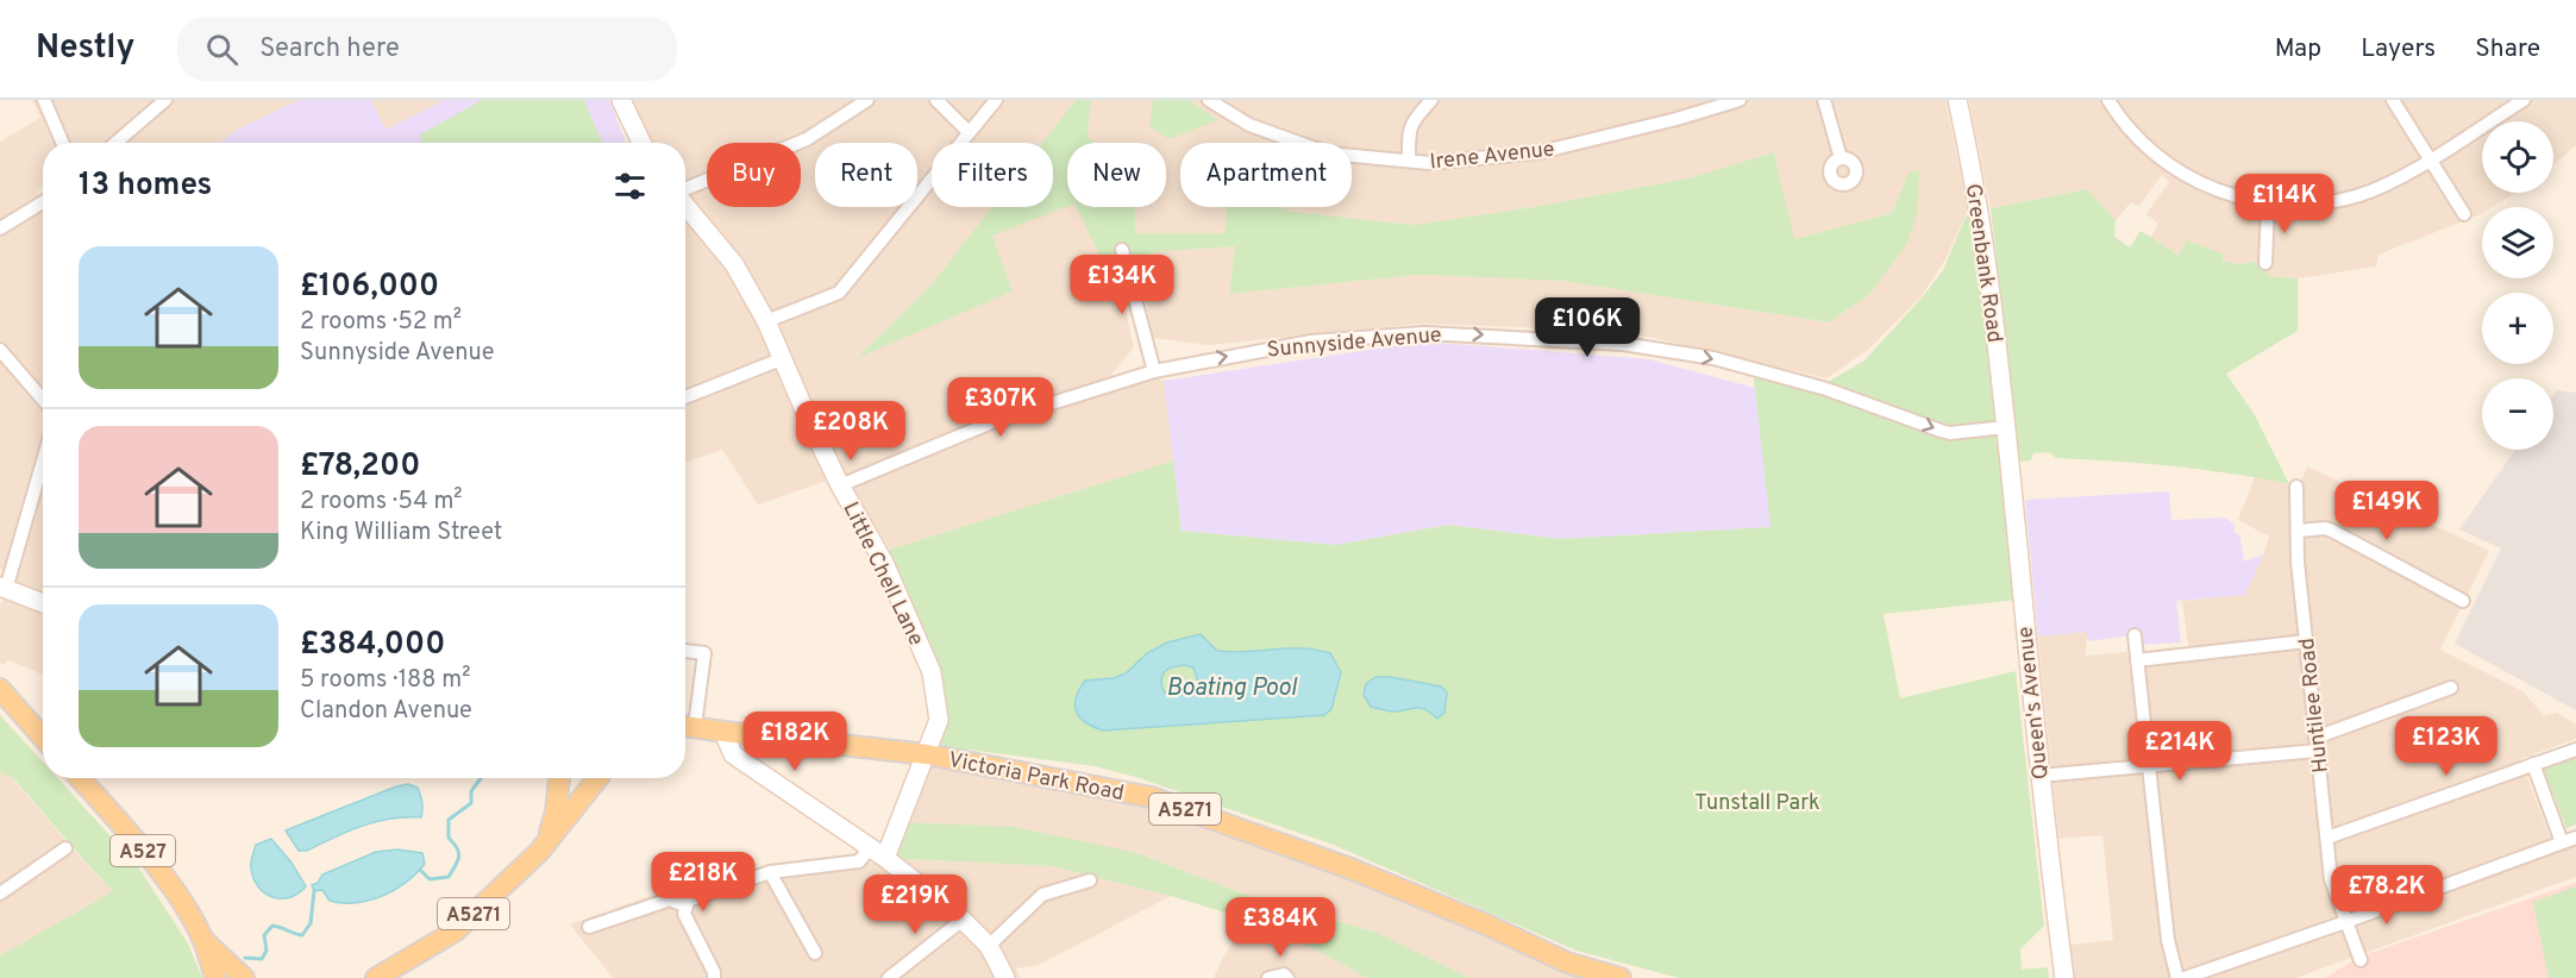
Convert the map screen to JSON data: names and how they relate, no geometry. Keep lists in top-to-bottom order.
{
  "streets": {
    "main road": ["Victoria Park Road", "A5271", "A527"],
    "street": [
      "Irene Avenue",
      "Greenbank Road",
      "Sunnyside Avenue",
      "Little Chell Lane",
      "Queen's Avenue",
      "Huntilee Road"
    ]
  },
  "crossings": [
    ["Greenbank Road", "Sunnyside Avenue"],
    ["Greenbank Road", "Queen's Avenue"],
    ["Sunnyside Avenue", "Little Chell Lane"],
    ["Sunnyside Avenue", "Queen's Avenue"],
    ["Little Chell Lane", "Victoria Park Road"]
  ],
  "one_way": ["Sunnyside Avenue"],
  "water": ["Boating Pool"],
  "parks": ["Tunstall Park"],
  "page": {
    "header": "Nestly",
    "search": "Search here",
    "nav": ["Map", "Layers", "Share"],
    "map_buttons": ["+", "−"],
    "chip": [
      "Buy",
      "Rent",
      "Filters",
      "New",
      "Apartment"
    ],
    "heading": "13 homes",
    "price": [
      "£114K",
      "£134K",
      "£106K",
      "£307K",
      "£208K",
      "£149K",
      "£182K",
      "£123K",
      "£214K",
      "£218K",
      "£78.2K",
      "£219K",
      "£384K"
    ],
    "list": [
      {
        "name": "£106,000",
        "note": "2 rooms · 52 m² · Sunnyside Avenue"
      },
      {
        "name": "£78,200",
        "note": "2 rooms · 54 m² · King William Street"
      },
      {
        "name": "£384,000",
        "note": "5 rooms · 188 m² · Clandon Avenue"
      }
    ]
  }
}
